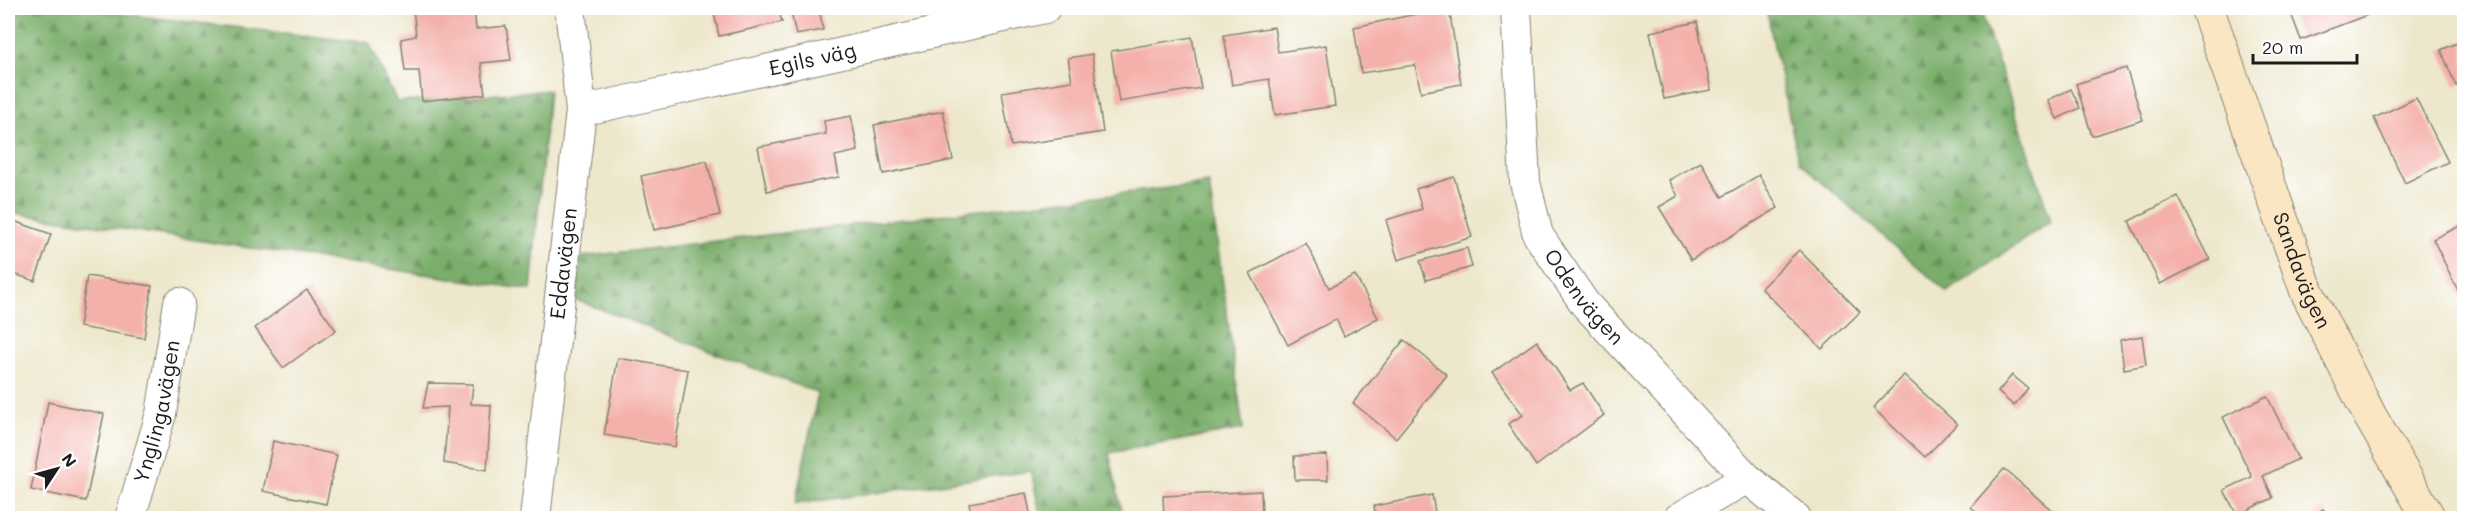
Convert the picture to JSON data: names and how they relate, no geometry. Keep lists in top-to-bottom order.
{
  "streets": {
    "street": [
      "Egils väg",
      "Eddavägen",
      "Sandavägen",
      "Odenvägen",
      "Ynglingavägen"
    ]
  },
  "crossings": [
    ["Egils väg", "Eddavägen"]
  ],
  "scale_bar": "20 m",
  "north": "top right"
}
